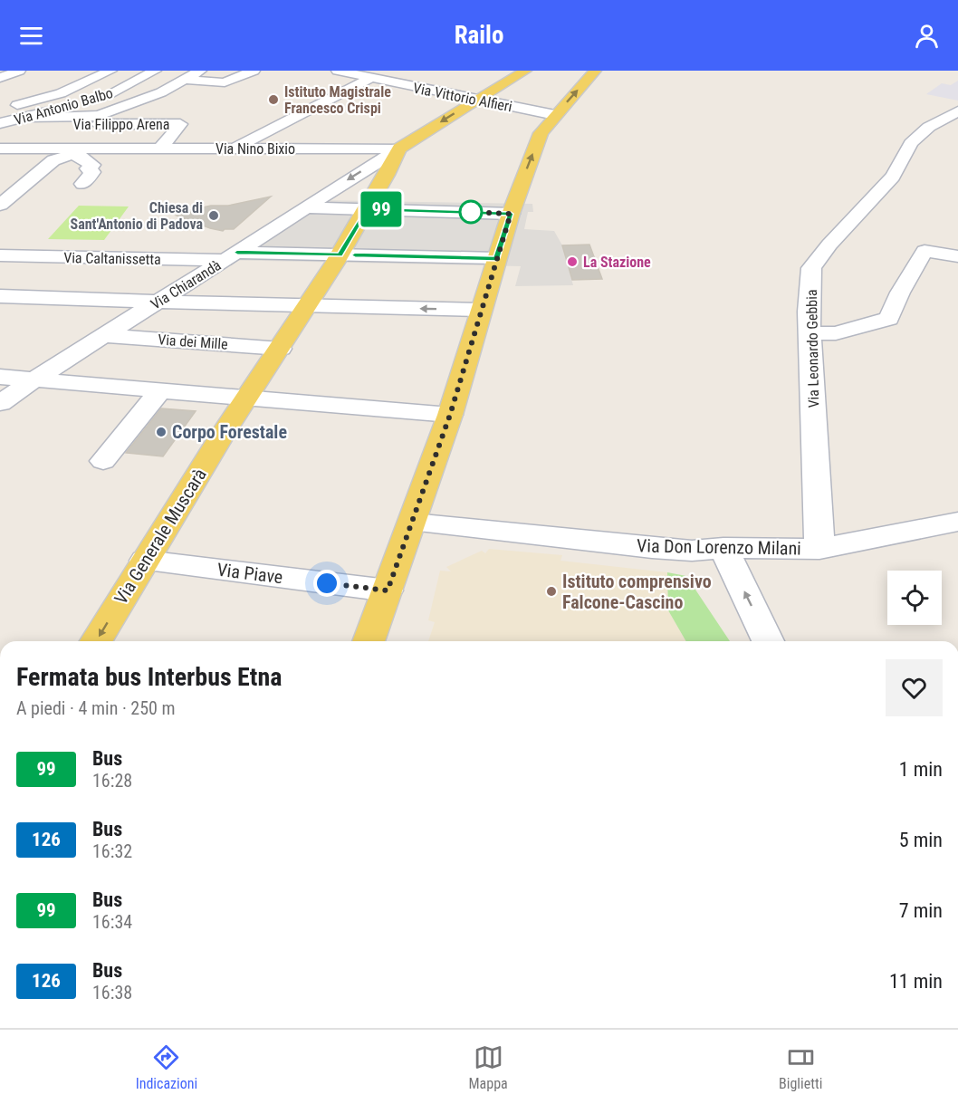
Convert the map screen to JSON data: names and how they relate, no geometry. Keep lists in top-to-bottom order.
{
  "streets": {
    "main road": ["Via Generale Muscarà"],
    "street": [
      "Via Vittorio Alfieri",
      "Via Antonio Balbo",
      "Via Filippo Arena",
      "Via Nino Bixio",
      "Via Caltanissetta",
      "Via Chiarandà",
      "Via dei Mille",
      "Via Leonardo Gebbia",
      "Via Don Lorenzo Milani",
      "Via Piave"
    ]
  },
  "crossings": [
    ["Via Antonio Balbo", "Via Filippo Arena"],
    ["Via Filippo Arena", "Via Nino Bixio"],
    ["Via Nino Bixio", "Via Chiarandà"],
    ["Via Caltanissetta", "Via Chiarandà"],
    ["Via Caltanissetta", "Via Generale Muscarà"],
    ["Via Chiarandà", "Via dei Mille"],
    ["Via dei Mille", "Via Generale Muscarà"],
    ["Via Leonardo Gebbia", "Via Don Lorenzo Milani"],
    ["Via Generale Muscarà", "Via Piave"]
  ],
  "places": [
    "Istituto Magistrale Francesco Crispi",
    "Chiesa di Sant'Antonio di Padova",
    "La Stazione",
    "Corpo Forestale",
    "Istituto comprensivo Falcone-Cascino"
  ],
  "lines": ["bus line 99"],
  "page": {
    "header": "Railo",
    "on_map": "99",
    "heading": ["Fermata bus Interbus Etna", "A piedi · 4 min · 250 m"],
    "list": [
      {
        "mark": "99",
        "name": "Bus",
        "note": "16:28",
        "value": "1 min"
      },
      {
        "mark": "126",
        "name": "Bus",
        "note": "16:32",
        "value": "5 min"
      },
      {
        "mark": "99",
        "name": "Bus",
        "note": "16:34",
        "value": "7 min"
      },
      {
        "mark": "126",
        "name": "Bus",
        "note": "16:38",
        "value": "11 min"
      }
    ],
    "tabs": ["Indicazioni", "Mappa", "Biglietti"]
  }
}
